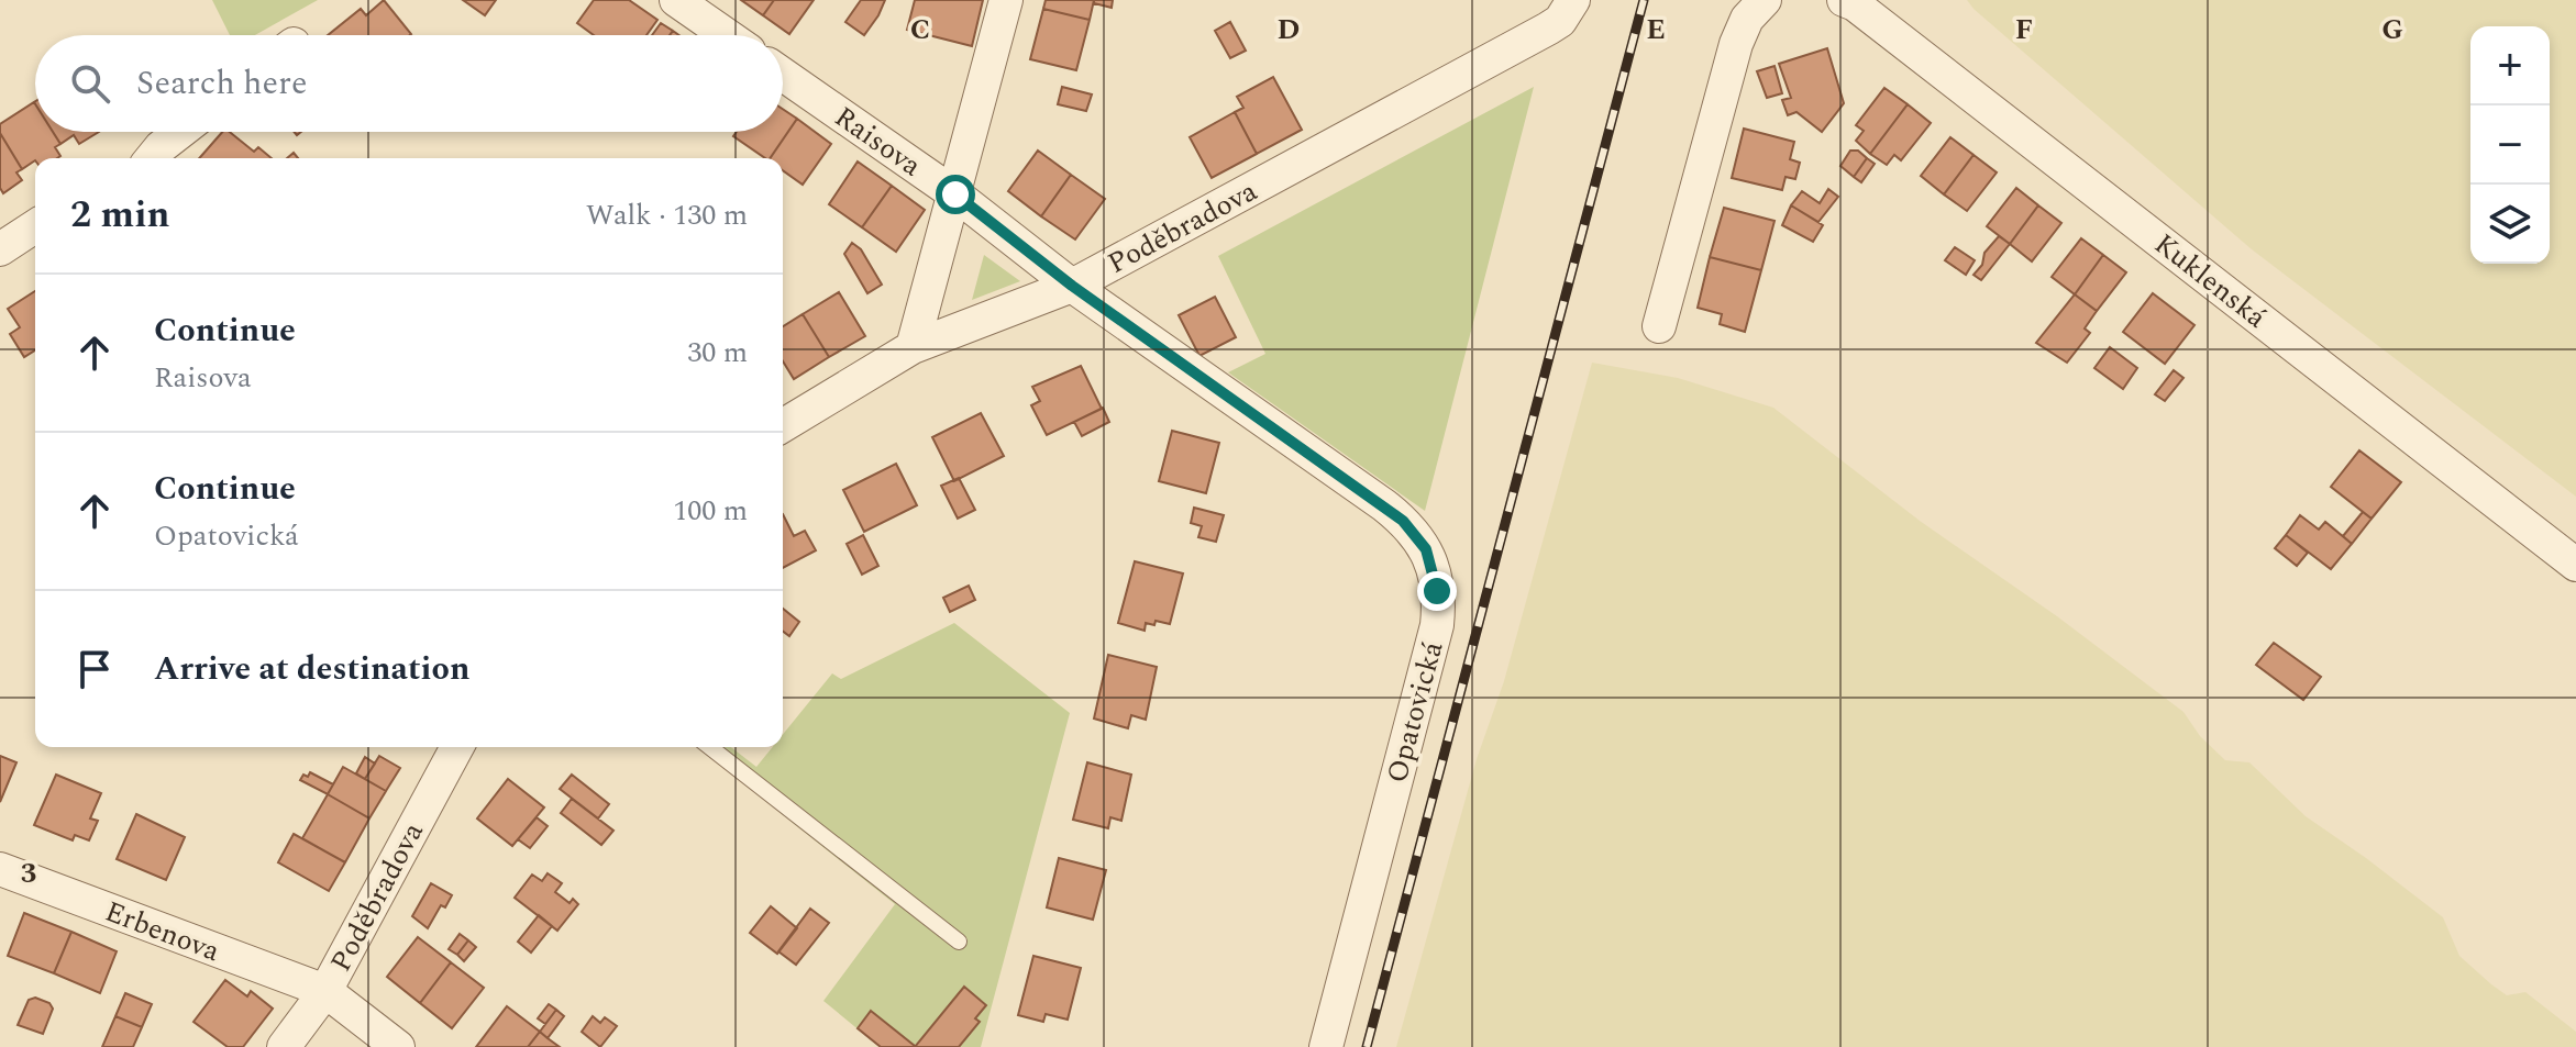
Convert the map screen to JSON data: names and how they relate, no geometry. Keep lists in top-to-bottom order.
{
  "streets": {
    "street": [
      "Raisova",
      "Poděbradova",
      "Kuklenská",
      "Opatovická",
      "Erbenova"
    ]
  },
  "crossings": [
    ["Raisova", "Poděbradova"],
    ["Raisova", "Opatovická"],
    ["Poděbradova", "Opatovická"],
    ["Poděbradova", "Erbenova"]
  ],
  "page": {
    "map_buttons": ["+", "−"],
    "search": "Search here",
    "heading": ["2 min", "Walk · 130 m"],
    "list": [
      ["Continue", "Raisova", "30 m"],
      ["Continue", "Opatovická", "100 m"],
      "Arrive at destination"
    ]
  },
  "grid": {
    "columns": [
      "C",
      "D",
      "E",
      "F",
      "G"
    ],
    "rows": ["3"]
  }
}
